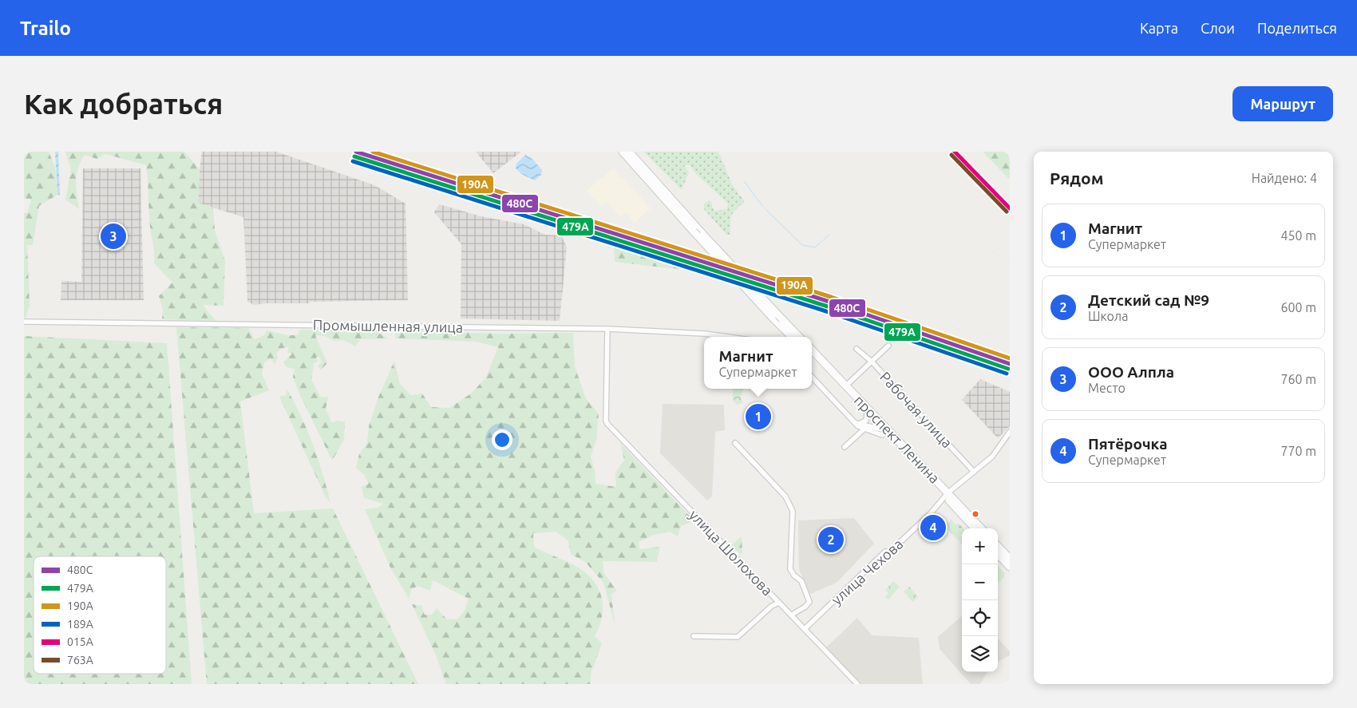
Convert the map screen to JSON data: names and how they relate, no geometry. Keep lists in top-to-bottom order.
{
  "streets": {
    "main road": ["проспект Ленина"],
    "street": [
      "Промышленная улица",
      "Рабочая улица",
      "улица Шолохова",
      "улица Чехова"
    ]
  },
  "crossings": [
    ["Промышленная улица", "улица Шолохова"],
    ["Рабочая улица", "улица Чехова"],
    ["проспект Ленина", "улица Чехова"],
    ["улица Шолохова", "улица Чехова"]
  ],
  "lines": [
    "transit line 480С",
    "transit line 190А",
    "transit line 015А",
    "transit line 763А",
    "transit line 479А",
    "transit line 189А"
  ],
  "legend": [
    "480С",
    "479А",
    "190А",
    "189А",
    "015А",
    "763А"
  ],
  "page": {
    "header": "Trailo",
    "nav": ["Карта", "Слои", "Поделиться"],
    "buttons": "Маршрут",
    "title": "Как добраться",
    "heading": ["Рядом", "Найдено: 4"],
    "list": [
      {
        "mark": "1",
        "name": "Магнит",
        "note": "Супермаркет",
        "value": "450 m"
      },
      {
        "mark": "2",
        "name": "Детский сад №9",
        "note": "Школа",
        "value": "600 m"
      },
      {
        "mark": "3",
        "name": "ООО Алпла",
        "note": "Место",
        "value": "760 m"
      },
      {
        "mark": "4",
        "name": "Пятёрочка",
        "note": "Супермаркет",
        "value": "770 m"
      }
    ],
    "pins": [
      "3",
      "1",
      "4",
      "2"
    ],
    "popup": ["Магнит", "Супермаркет"],
    "map_buttons": ["+", "−"]
  }
}
